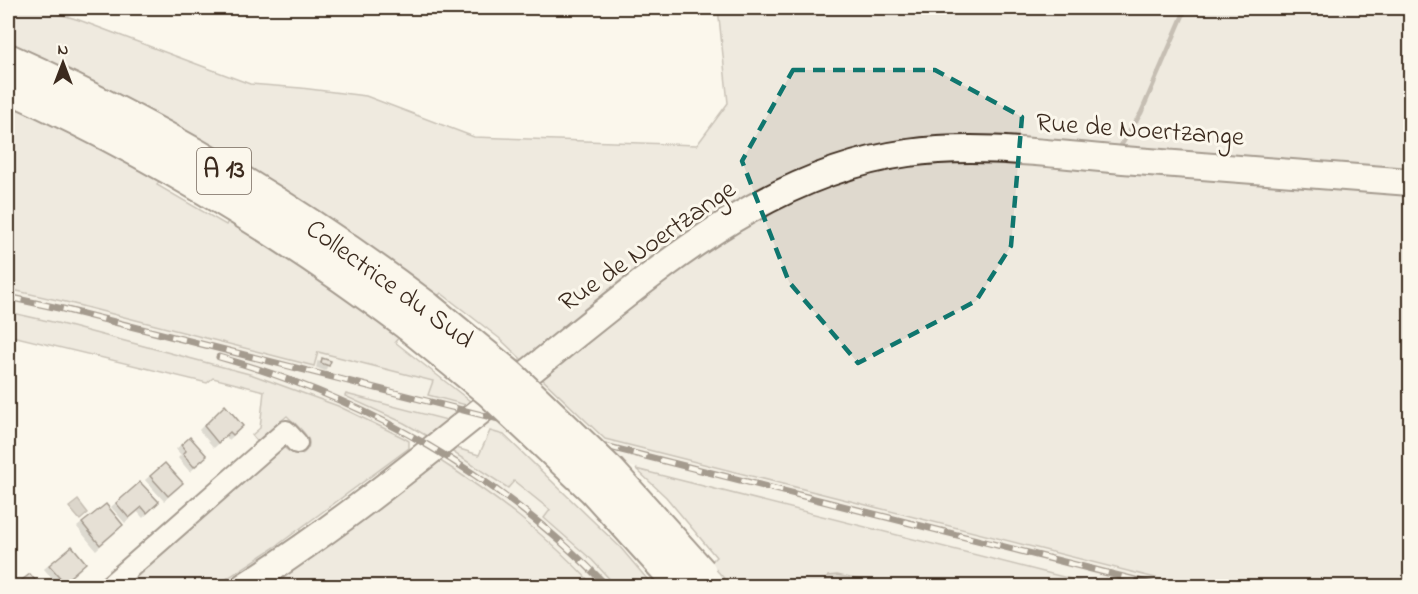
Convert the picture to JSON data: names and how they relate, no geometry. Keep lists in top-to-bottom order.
{
  "streets": {
    "highway": ["A 13", "Collectrice du Sud"],
    "main road": ["Rue de Noertzange"]
  },
  "north": "top"
}
